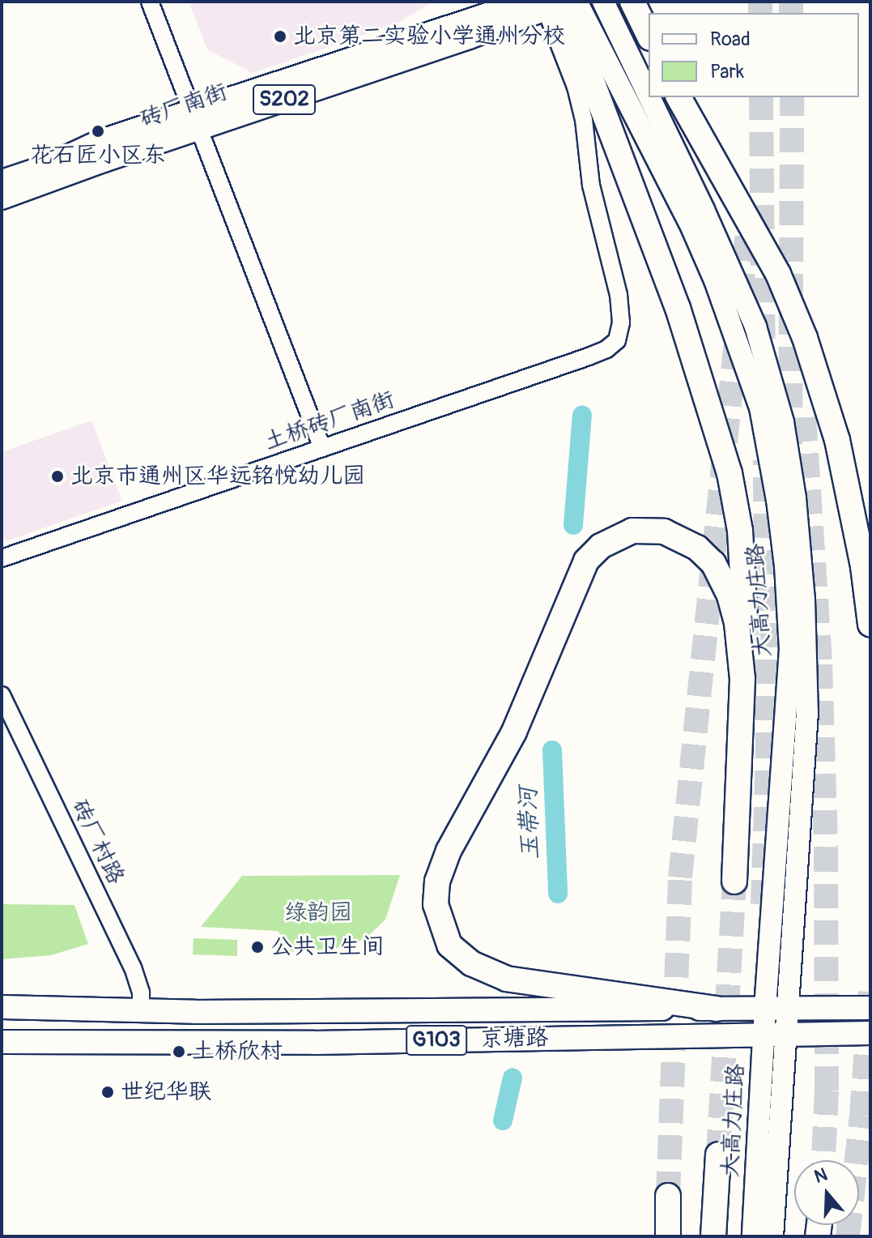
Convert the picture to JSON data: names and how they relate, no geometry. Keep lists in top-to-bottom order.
{
  "streets": {
    "highway": ["京塘路", "G103"],
    "main road": ["S202", "砖厂南街", "大高力庄路"],
    "street": ["土桥砖厂南街", "砖厂村路"]
  },
  "crossings": [
    ["砖厂南街", "土桥砖厂南街"],
    ["砖厂南街", "大高力庄路"],
    ["土桥砖厂南街", "大高力庄路"],
    ["大高力庄路", "京塘路"],
    ["砖厂村路", "京塘路"]
  ],
  "water": ["玉带河"],
  "parks": ["绿韵园"],
  "places": [
    "北京第二实验小学通州分校",
    "花石匠小区东",
    "北京市通州区华远铭悦幼儿园",
    "公共卫生间",
    "土桥欣村",
    "世纪华联"
  ],
  "legend": ["Road", "Park"],
  "north": "top"
}
